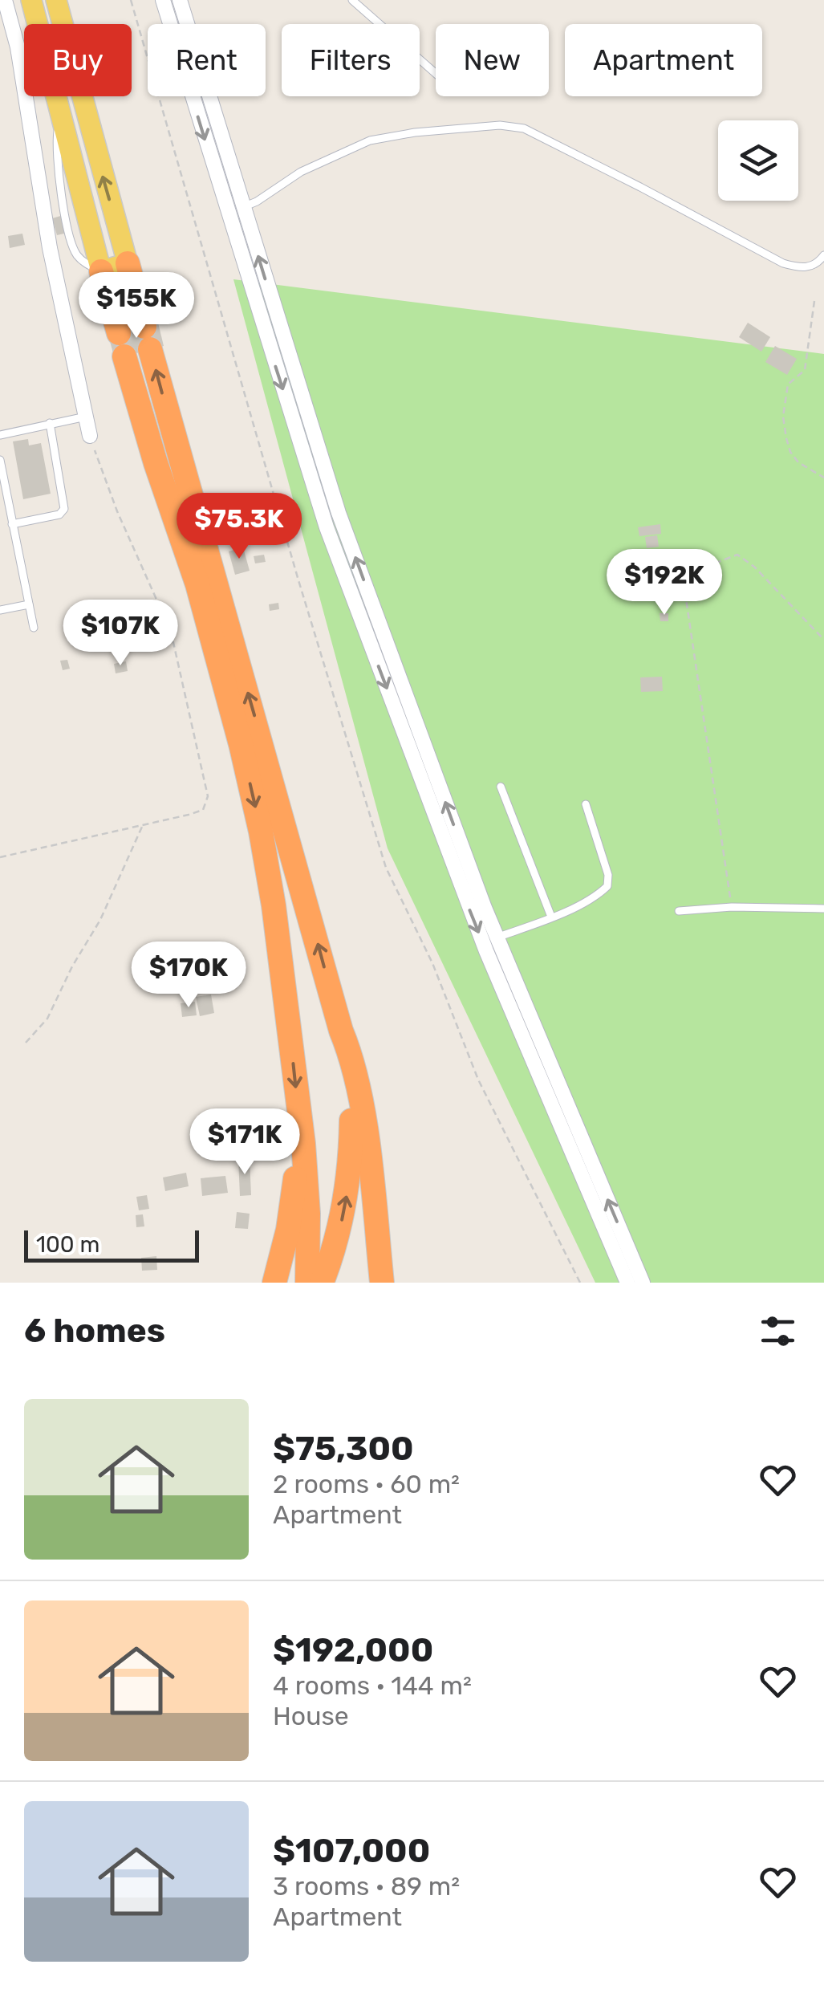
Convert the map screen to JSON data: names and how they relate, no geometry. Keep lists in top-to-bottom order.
{
  "scale_bar": "100 m",
  "page": {
    "chip": [
      "Buy",
      "Rent",
      "Filters",
      "New",
      "Apartment"
    ],
    "price": [
      "$155K",
      "$75.3K",
      "$192K",
      "$107K",
      "$170K",
      "$171K"
    ],
    "scale": "100 m",
    "heading": "6 homes",
    "list": [
      {
        "name": "$75,300",
        "note": "2 rooms · 60 m² · Apartment"
      },
      {
        "name": "$192,000",
        "note": "4 rooms · 144 m² · House"
      },
      {
        "name": "$107,000",
        "note": "3 rooms · 89 m² · Apartment"
      }
    ]
  }
}
